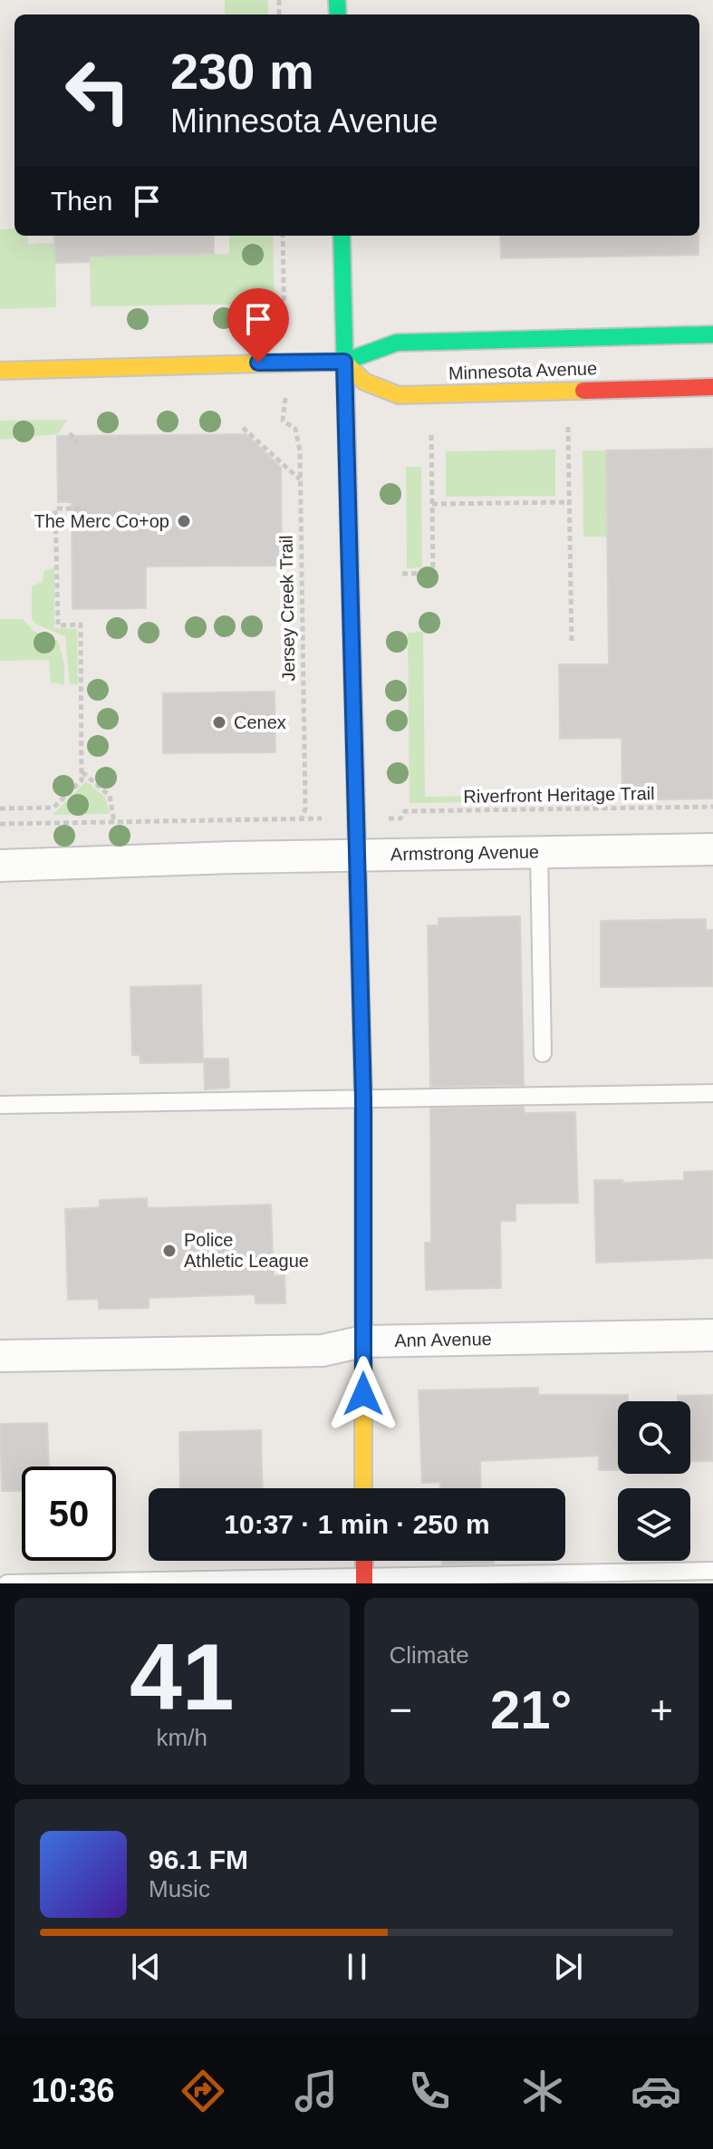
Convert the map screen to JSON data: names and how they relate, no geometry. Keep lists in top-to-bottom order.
{
  "streets": {
    "main road": ["Minnesota Avenue"],
    "street": ["Armstrong Avenue", "Ann Avenue"],
    "path": ["Jersey Creek Trail", "Riverfront Heritage Trail"]
  },
  "places": ["The Merc Co+op", "Cenex", "Police Athletic League"],
  "page": {
    "turn": ["230 m", "Minnesota Avenue"],
    "then": "Then",
    "limit": "50",
    "trip": "10:37 · 1 min · 250 m",
    "tile": [
      ["41", "km/h"],
      "Climate"
    ],
    "heat": ["−", "21°", "+"],
    "song": ["96.1 FM", "Music"],
    "tabs": "10:36"
  }
}
